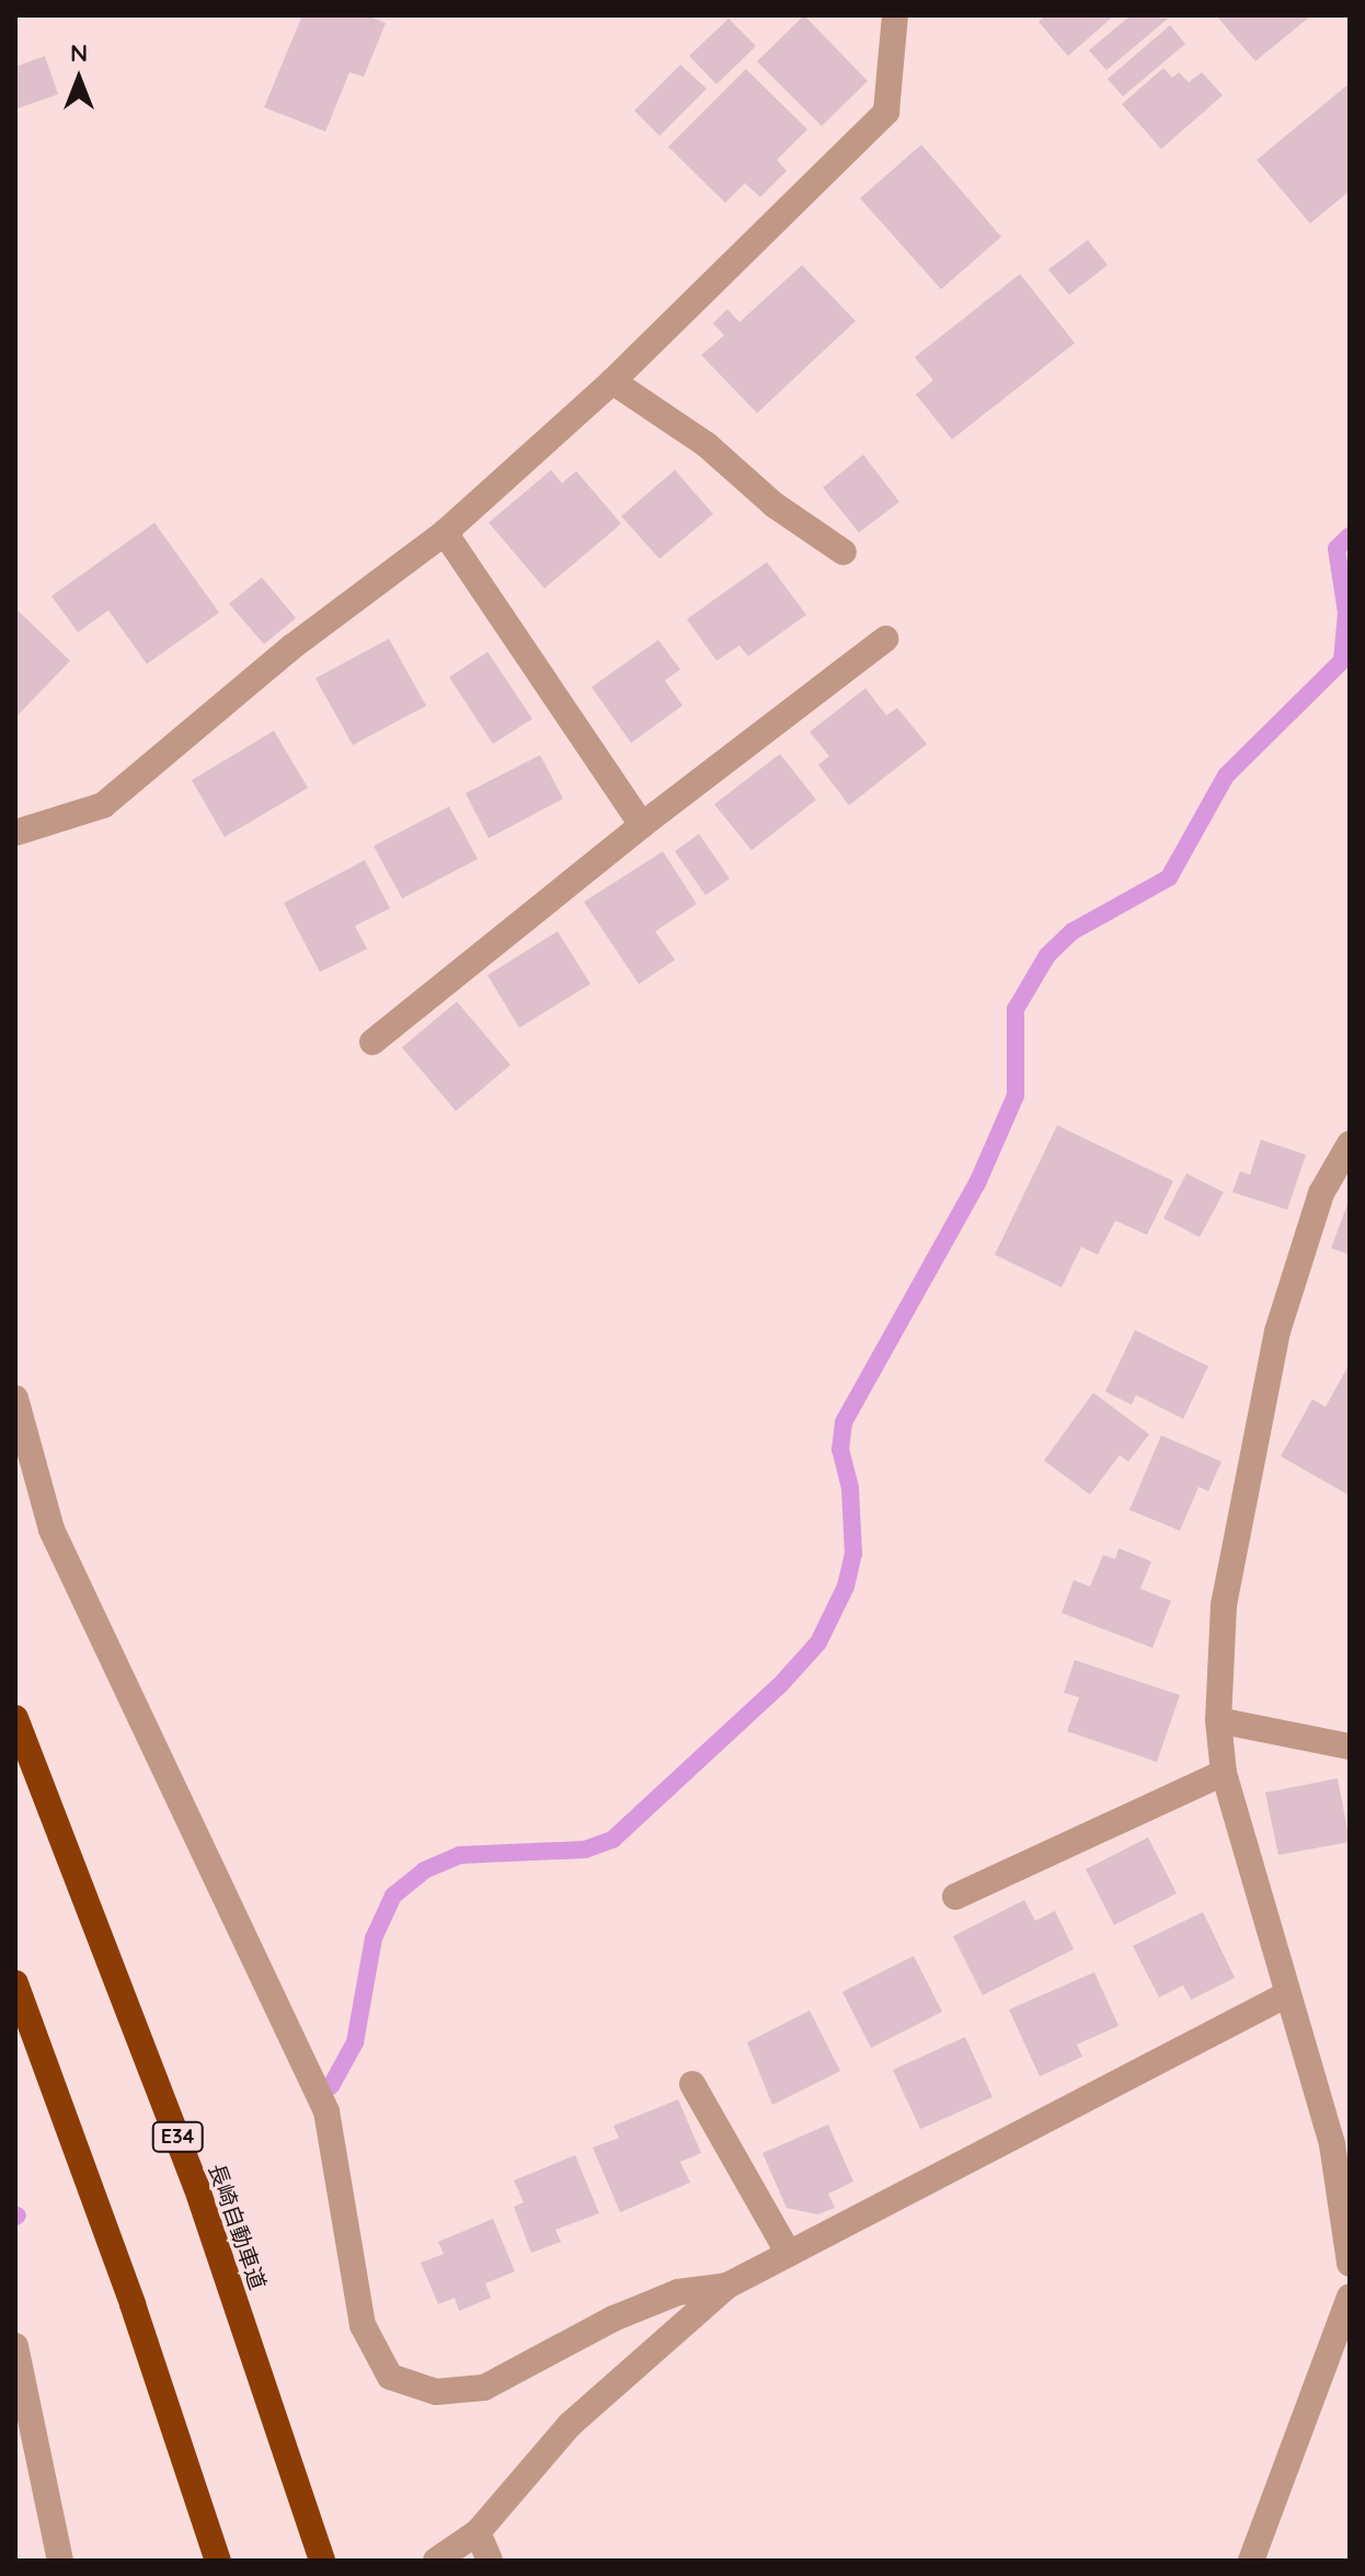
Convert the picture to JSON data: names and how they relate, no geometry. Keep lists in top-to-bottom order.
{
  "streets": {
    "highway": ["E34", "長崎自動車道"]
  },
  "north": "top"
}
